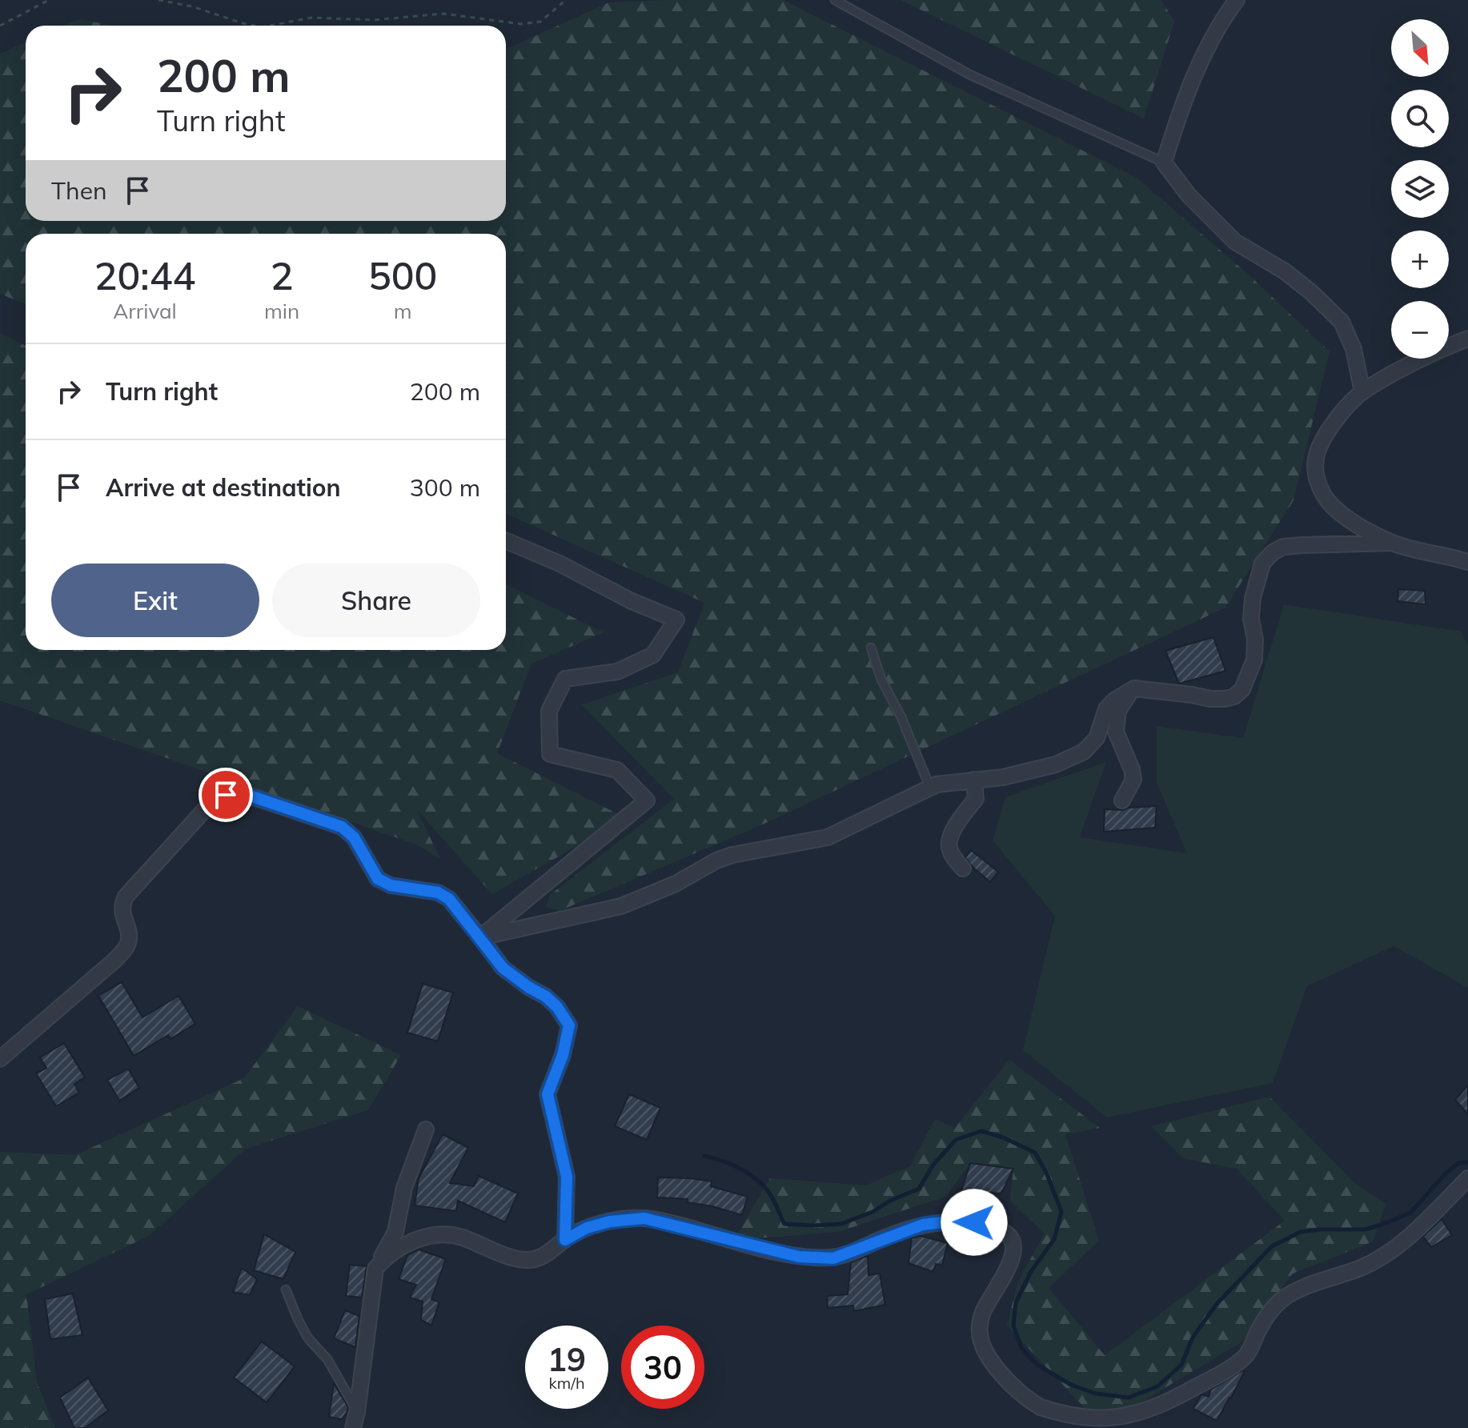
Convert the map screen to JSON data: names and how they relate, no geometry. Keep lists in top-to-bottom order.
{
  "north": "bottom right",
  "page": {
    "map_buttons": ["+", "−"],
    "turn": ["200 m", "Turn right"],
    "then": "Then",
    "eta": [
      "20:44",
      "Arrival",
      "2",
      "min",
      "500",
      "m"
    ],
    "list": [
      {
        "name": "Turn right",
        "value": "200 m"
      },
      {
        "name": "Arrive at destination",
        "value": "300 m"
      }
    ],
    "buttons": ["Exit", "Share"],
    "speed": "19 km/h",
    "limit": "30"
  }
}
